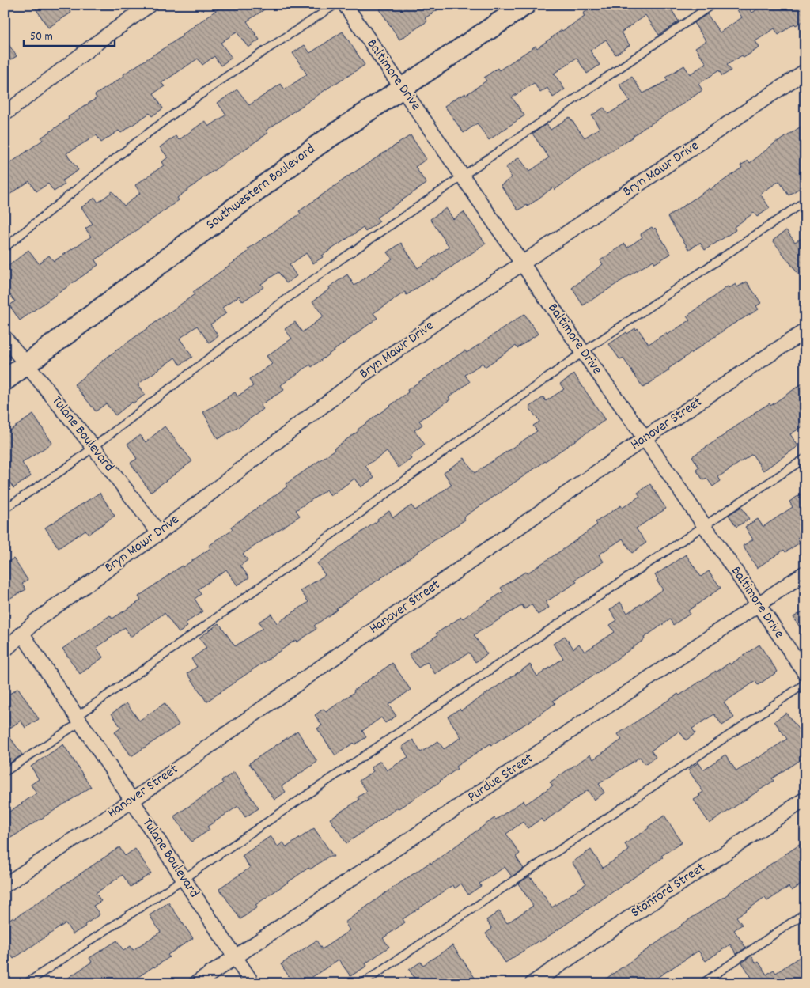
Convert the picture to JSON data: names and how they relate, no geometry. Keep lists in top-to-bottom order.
{
  "streets": {
    "street": [
      "Baltimore Drive",
      "Bryn Mawr Drive",
      "Southwestern Boulevard",
      "Hanover Street",
      "Tulane Boulevard",
      "Purdue Street",
      "Stanford Street"
    ]
  },
  "crossings": [
    ["Baltimore Drive", "Bryn Mawr Drive"],
    ["Baltimore Drive", "Southwestern Boulevard"],
    ["Baltimore Drive", "Hanover Street"],
    ["Baltimore Drive", "Purdue Street"],
    ["Bryn Mawr Drive", "Tulane Boulevard"],
    ["Southwestern Boulevard", "Tulane Boulevard"],
    ["Hanover Street", "Tulane Boulevard"],
    ["Tulane Boulevard", "Purdue Street"]
  ],
  "scale_bar": "50 m"
}
